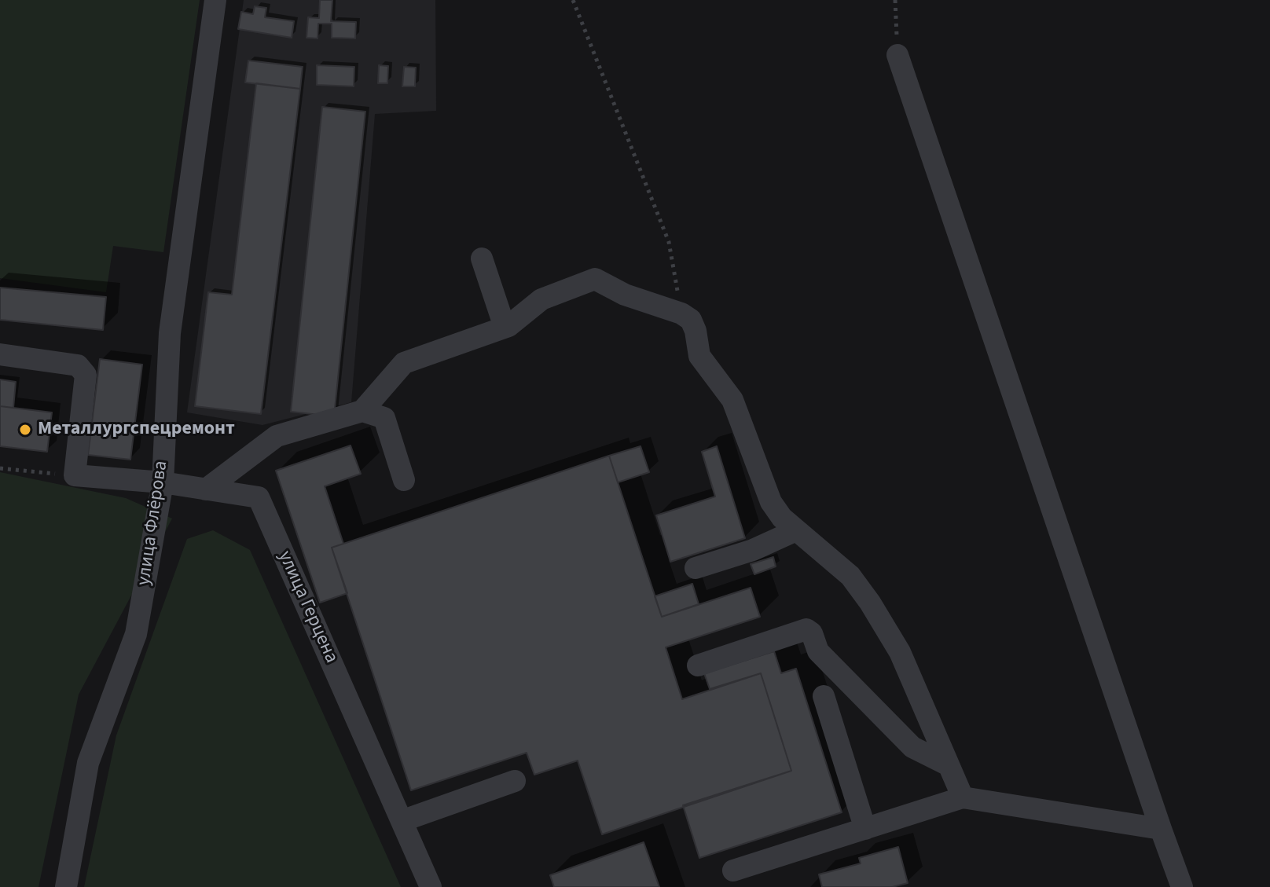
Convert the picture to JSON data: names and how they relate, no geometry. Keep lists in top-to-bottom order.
{
  "streets": {
    "street": ["улица Флёрова", "улица Герцена"]
  },
  "crossings": [
    ["улица Флёрова", "улица Герцена"]
  ],
  "places": ["Металлургспецремонт"]
}
